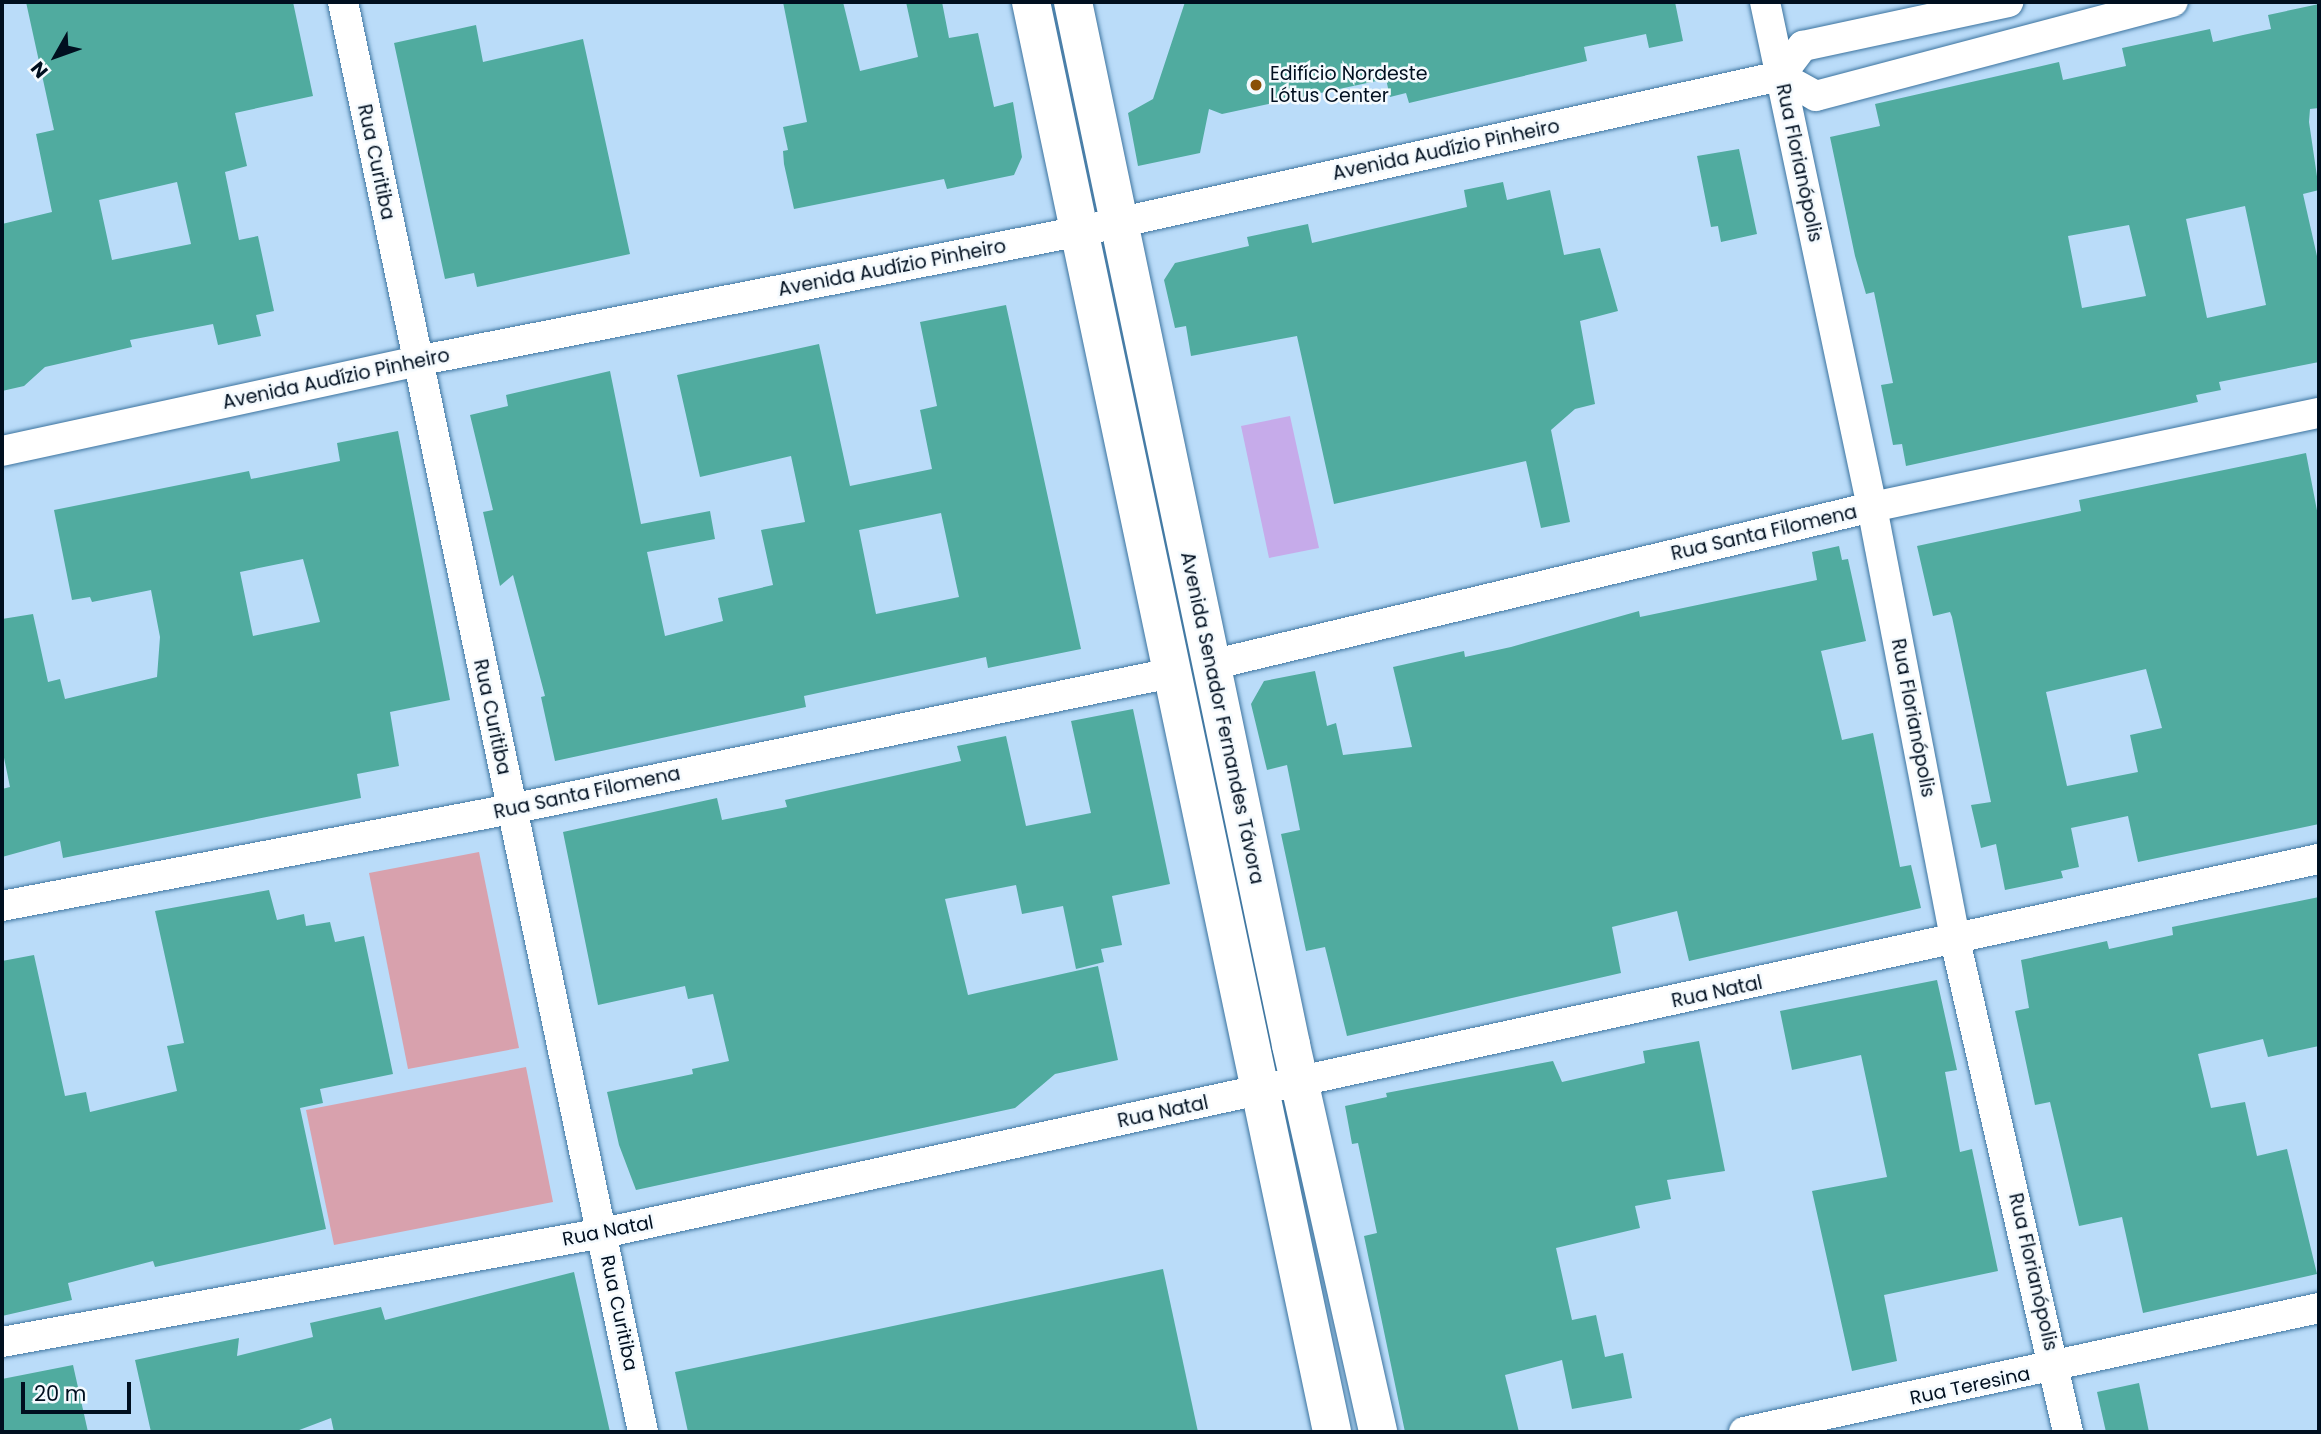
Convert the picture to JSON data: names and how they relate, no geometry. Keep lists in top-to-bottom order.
{
  "streets": {
    "main road": ["Avenida Senador Fernandes Távora"],
    "street": [
      "Avenida Audízio Pinheiro",
      "Rua Curitiba",
      "Rua Florianópolis",
      "Rua Santa Filomena",
      "Rua Natal",
      "Rua Teresina"
    ]
  },
  "crossings": [
    ["Avenida Audízio Pinheiro", "Rua Curitiba"],
    ["Avenida Audízio Pinheiro", "Rua Florianópolis"],
    ["Avenida Audízio Pinheiro", "Avenida Senador Fernandes Távora"],
    ["Rua Curitiba", "Rua Santa Filomena"],
    ["Rua Curitiba", "Rua Natal"],
    ["Rua Florianópolis", "Rua Santa Filomena"],
    ["Rua Florianópolis", "Rua Natal"],
    ["Rua Florianópolis", "Rua Teresina"],
    ["Rua Santa Filomena", "Avenida Senador Fernandes Távora"],
    ["Avenida Senador Fernandes Távora", "Rua Natal"]
  ],
  "places": ["Edifício Nordeste Lótus Center"],
  "scale_bar": "20 m",
  "north": "bottom left"
}
